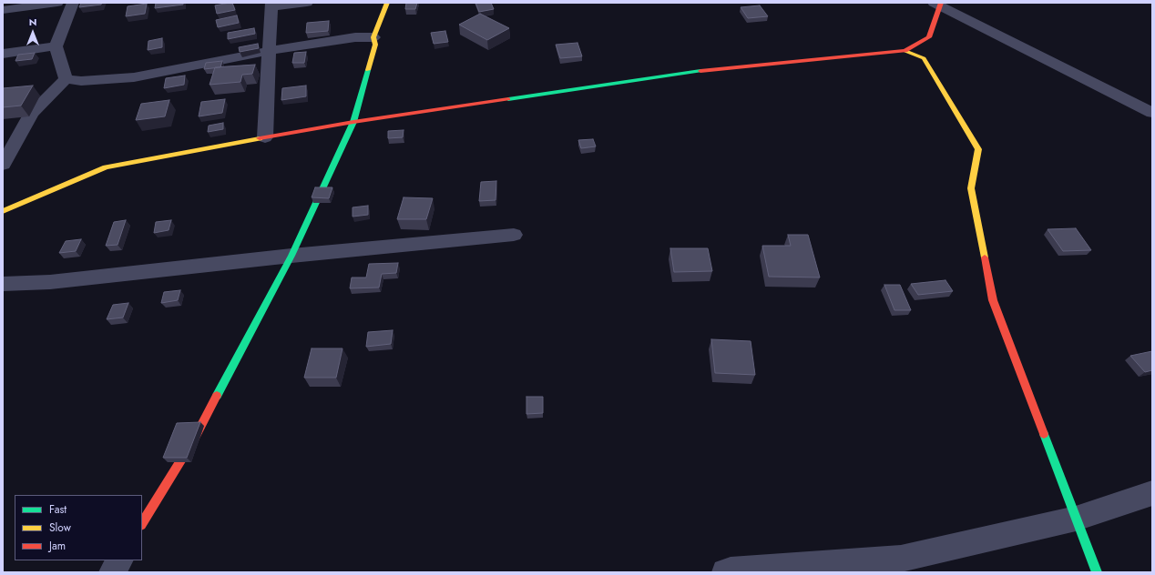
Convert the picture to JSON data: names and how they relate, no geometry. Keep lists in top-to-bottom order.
{
  "legend": ["Fast", "Slow", "Jam"],
  "north": "top"
}
